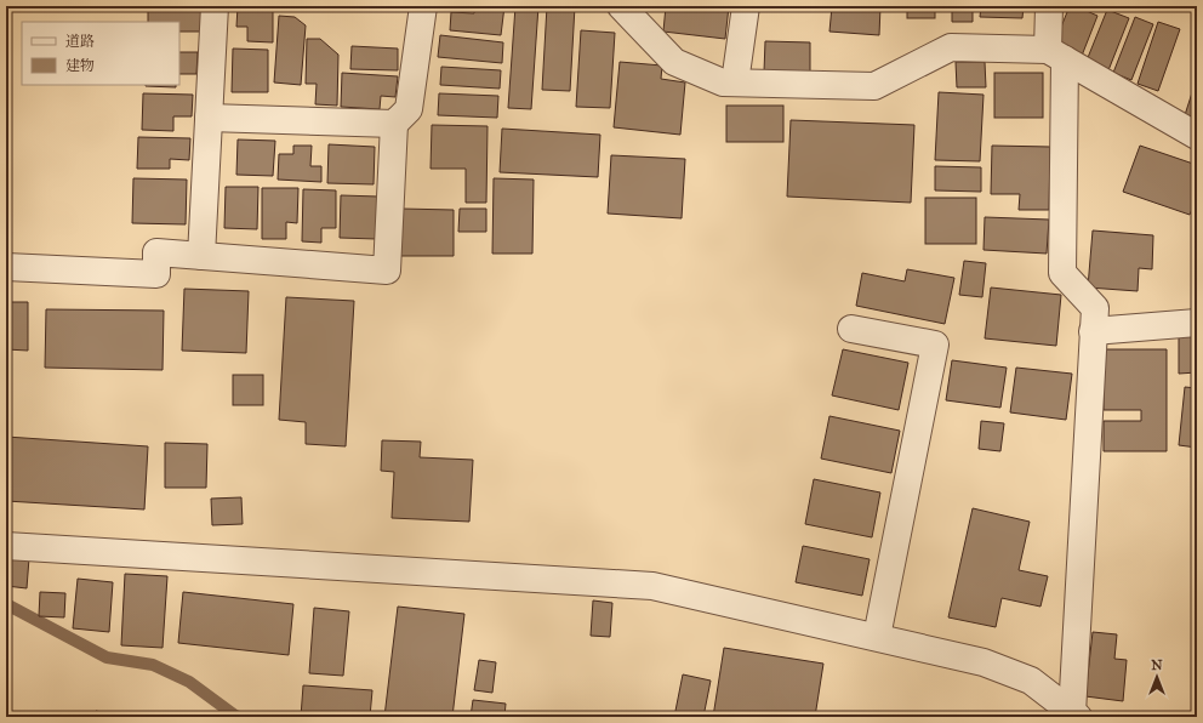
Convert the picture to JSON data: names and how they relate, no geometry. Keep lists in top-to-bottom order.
{
  "legend": ["道路", "建物"],
  "north": "top"
}
